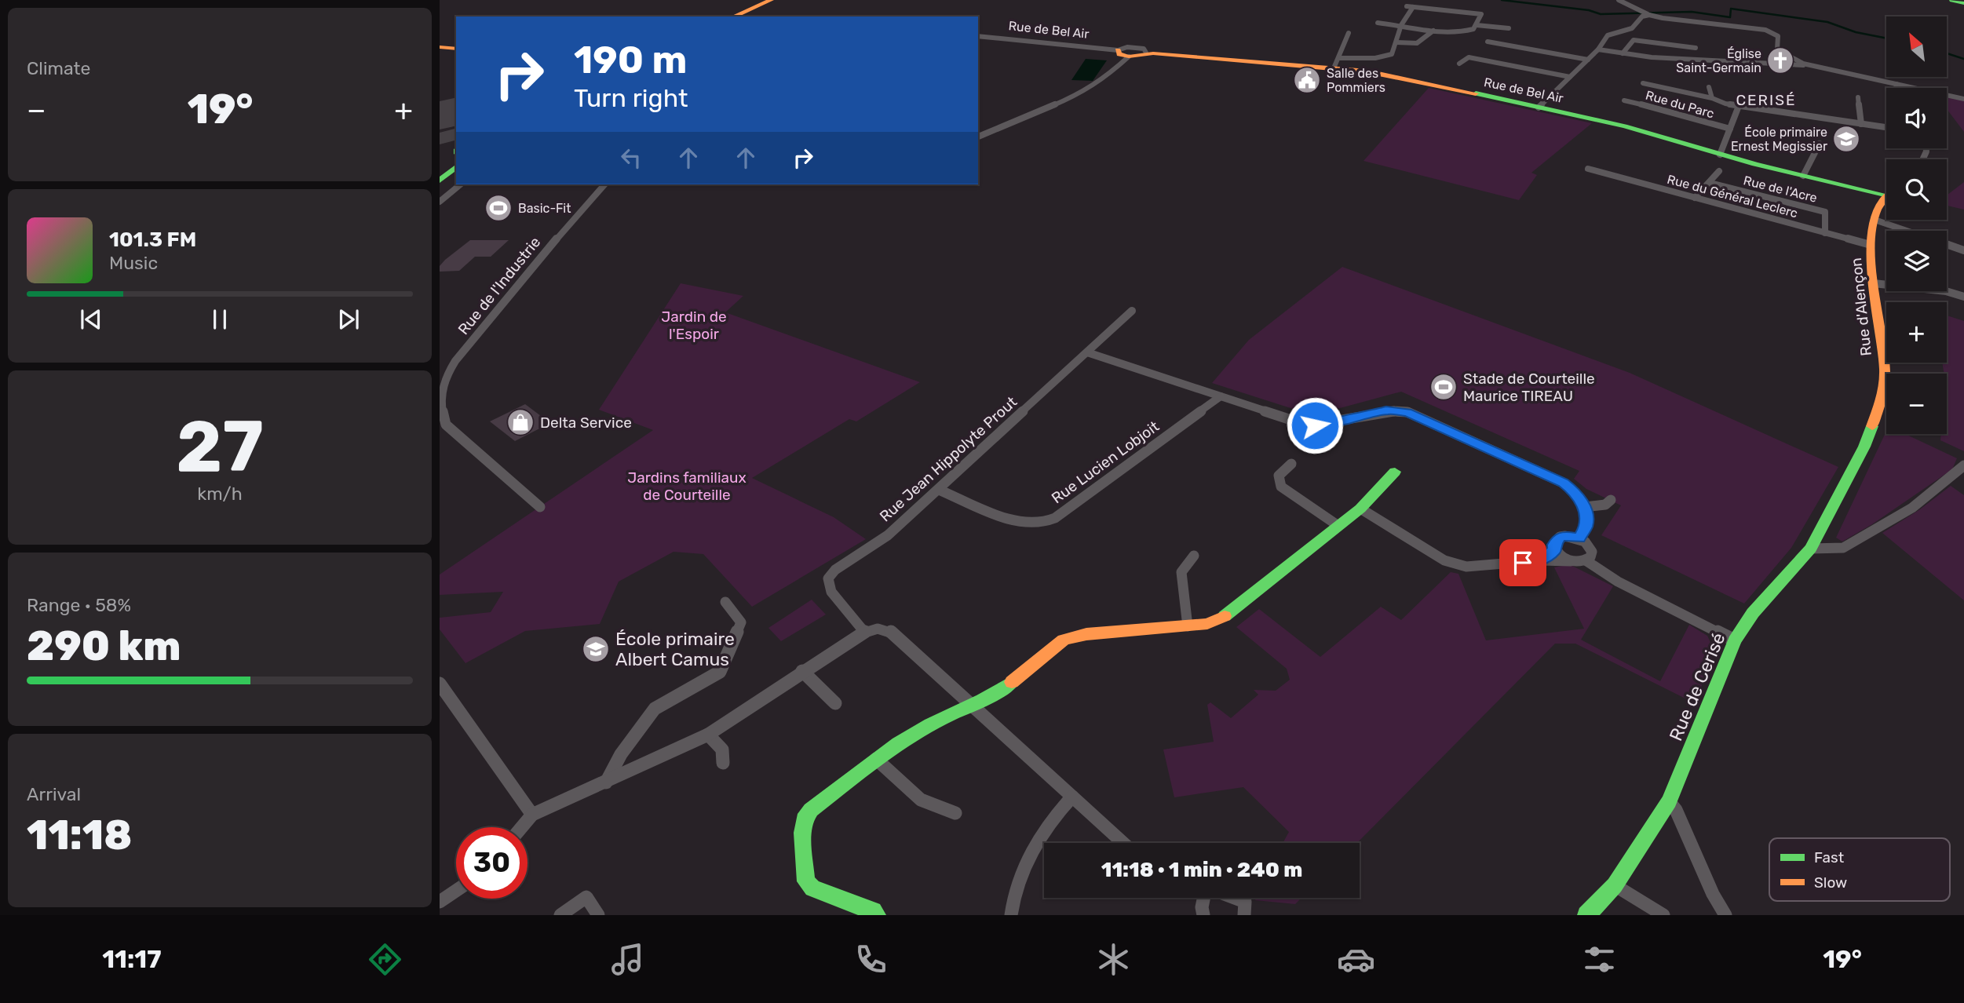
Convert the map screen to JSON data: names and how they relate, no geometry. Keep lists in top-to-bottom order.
{
  "streets": {
    "main road": ["Rue de Bel Air", "Rue d'Alençon", "Rue de Cerisé"],
    "street": [
      "Rue du Parc",
      "Rue de l'Acre",
      "Rue du Général Leclerc",
      "Rue de l'Industrie",
      "Rue Jean Hippolyte Prout",
      "Rue Lucien Lobjoit"
    ]
  },
  "crossings": [
    ["Rue de Bel Air", "Rue du Parc"],
    ["Rue de l'Acre", "Rue du Général Leclerc"],
    ["Rue du Général Leclerc", "Rue d'Alençon"],
    ["Rue d'Alençon", "Rue de Cerisé"],
    ["Rue Jean Hippolyte Prout", "Rue Lucien Lobjoit"]
  ],
  "districts": ["CERISÉ"],
  "parks": ["Jardin de l'Espoir", "Jardins familiaux de Courteille"],
  "places": {
    "church": ["Église Saint-Germain"],
    "public building": ["Salle des Pommiers"],
    "school or university": ["École primaire Ernest Megissier", "École primaire Albert Camus"],
    "sports": ["Basic-Fit", "Stade de Courteille Maurice TIREAU"],
    "shop": ["Delta Service"]
  },
  "legend": ["Fast", "Slow"],
  "north": "top left",
  "page": {
    "tile": [
      "Climate",
      ["27", "km/h"],
      ["Range · 58%", "290 km"],
      ["Arrival", "11:18"]
    ],
    "map_buttons": ["+", "−"],
    "turn": ["190 m", "Turn right"],
    "heat": ["−", "19°", "+"],
    "song": ["101.3 FM", "Music"],
    "limit": "30",
    "trip": "11:18 · 1 min · 240 m",
    "tabs": ["11:17", "19°"]
  }
}
